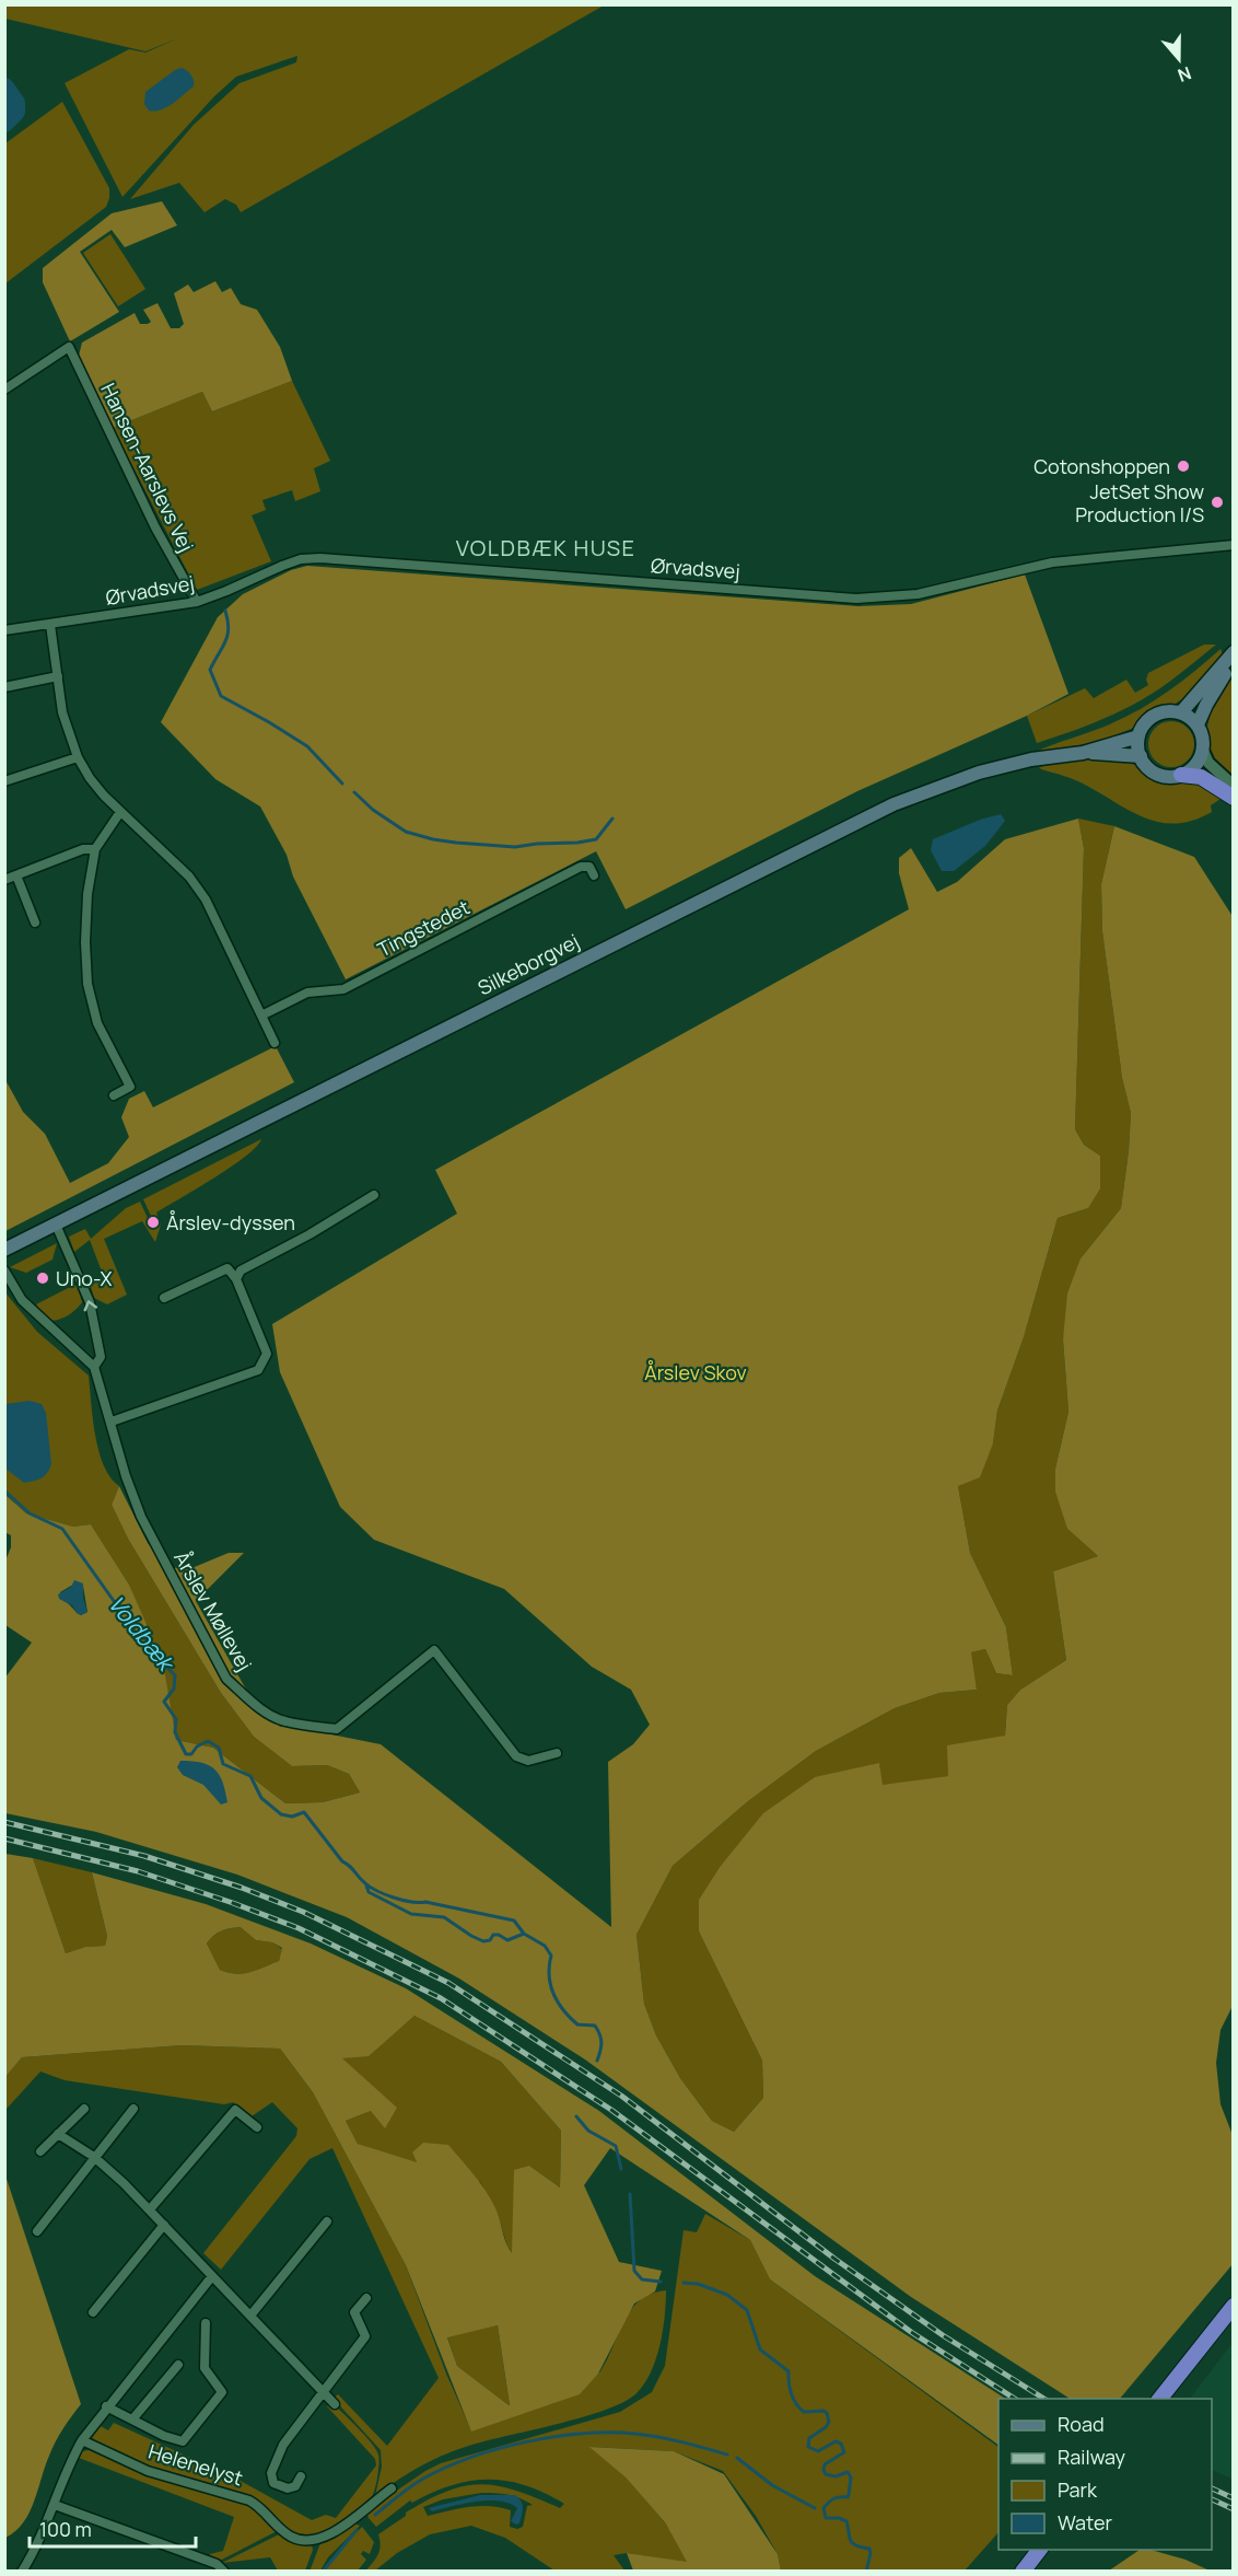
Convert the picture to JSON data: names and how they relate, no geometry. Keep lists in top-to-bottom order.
{
  "streets": {
    "main road": ["Silkeborgvej"],
    "street": [
      "Hansen-Aarslevs Vej",
      "Ørvadsvej",
      "Tingstedet",
      "Årslev Møllevej",
      "Helenelyst"
    ]
  },
  "crossings": [
    ["Hansen-Aarslevs Vej", "Ørvadsvej"],
    ["Silkeborgvej", "Årslev Møllevej"]
  ],
  "districts": ["VOLDBÆK HUSE"],
  "water": ["Voldbæk"],
  "parks": ["Årslev Skov"],
  "places": [
    "Cotonshoppen",
    "JetSet Show Production I/S",
    "Årslev-dyssen",
    "Uno-X"
  ],
  "legend": [
    "Road",
    "Railway",
    "Park",
    "Water"
  ],
  "scale_bar": "100 m",
  "north": "bottom"
}
